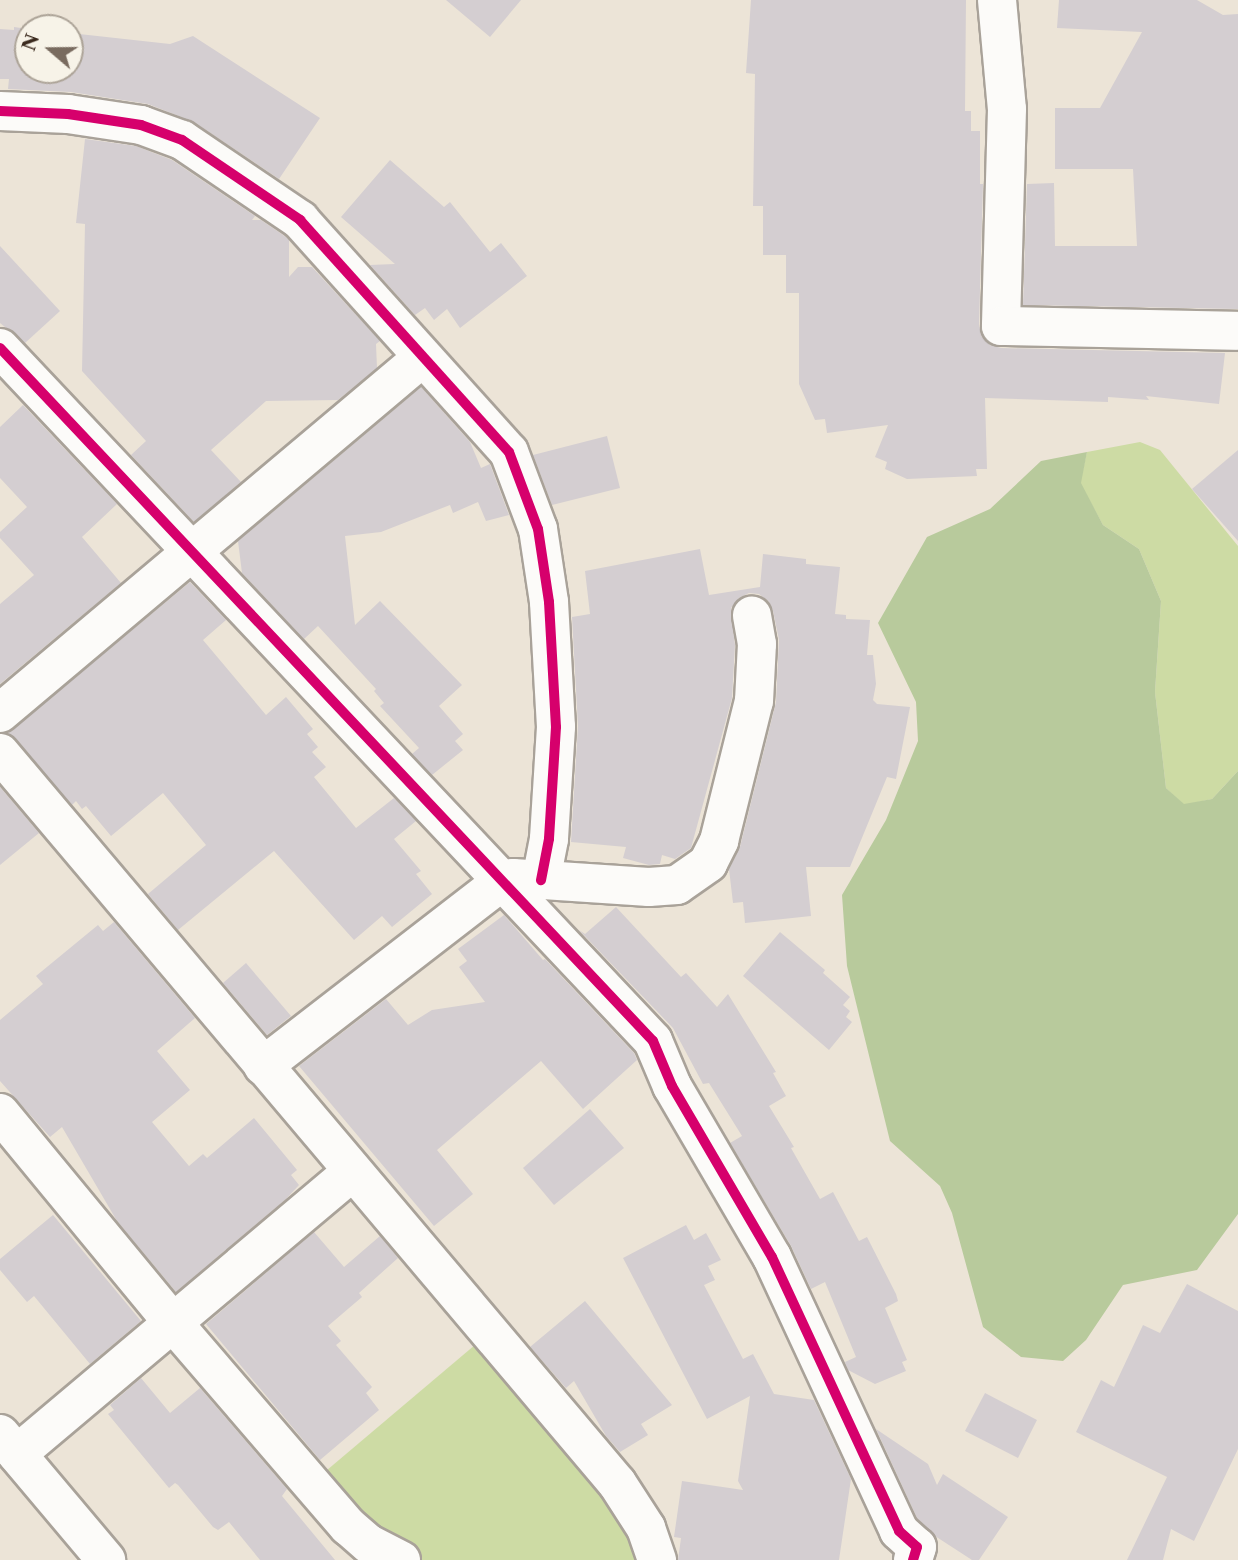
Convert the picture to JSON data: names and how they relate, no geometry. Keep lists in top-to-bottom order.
{
  "north": "left"
}
